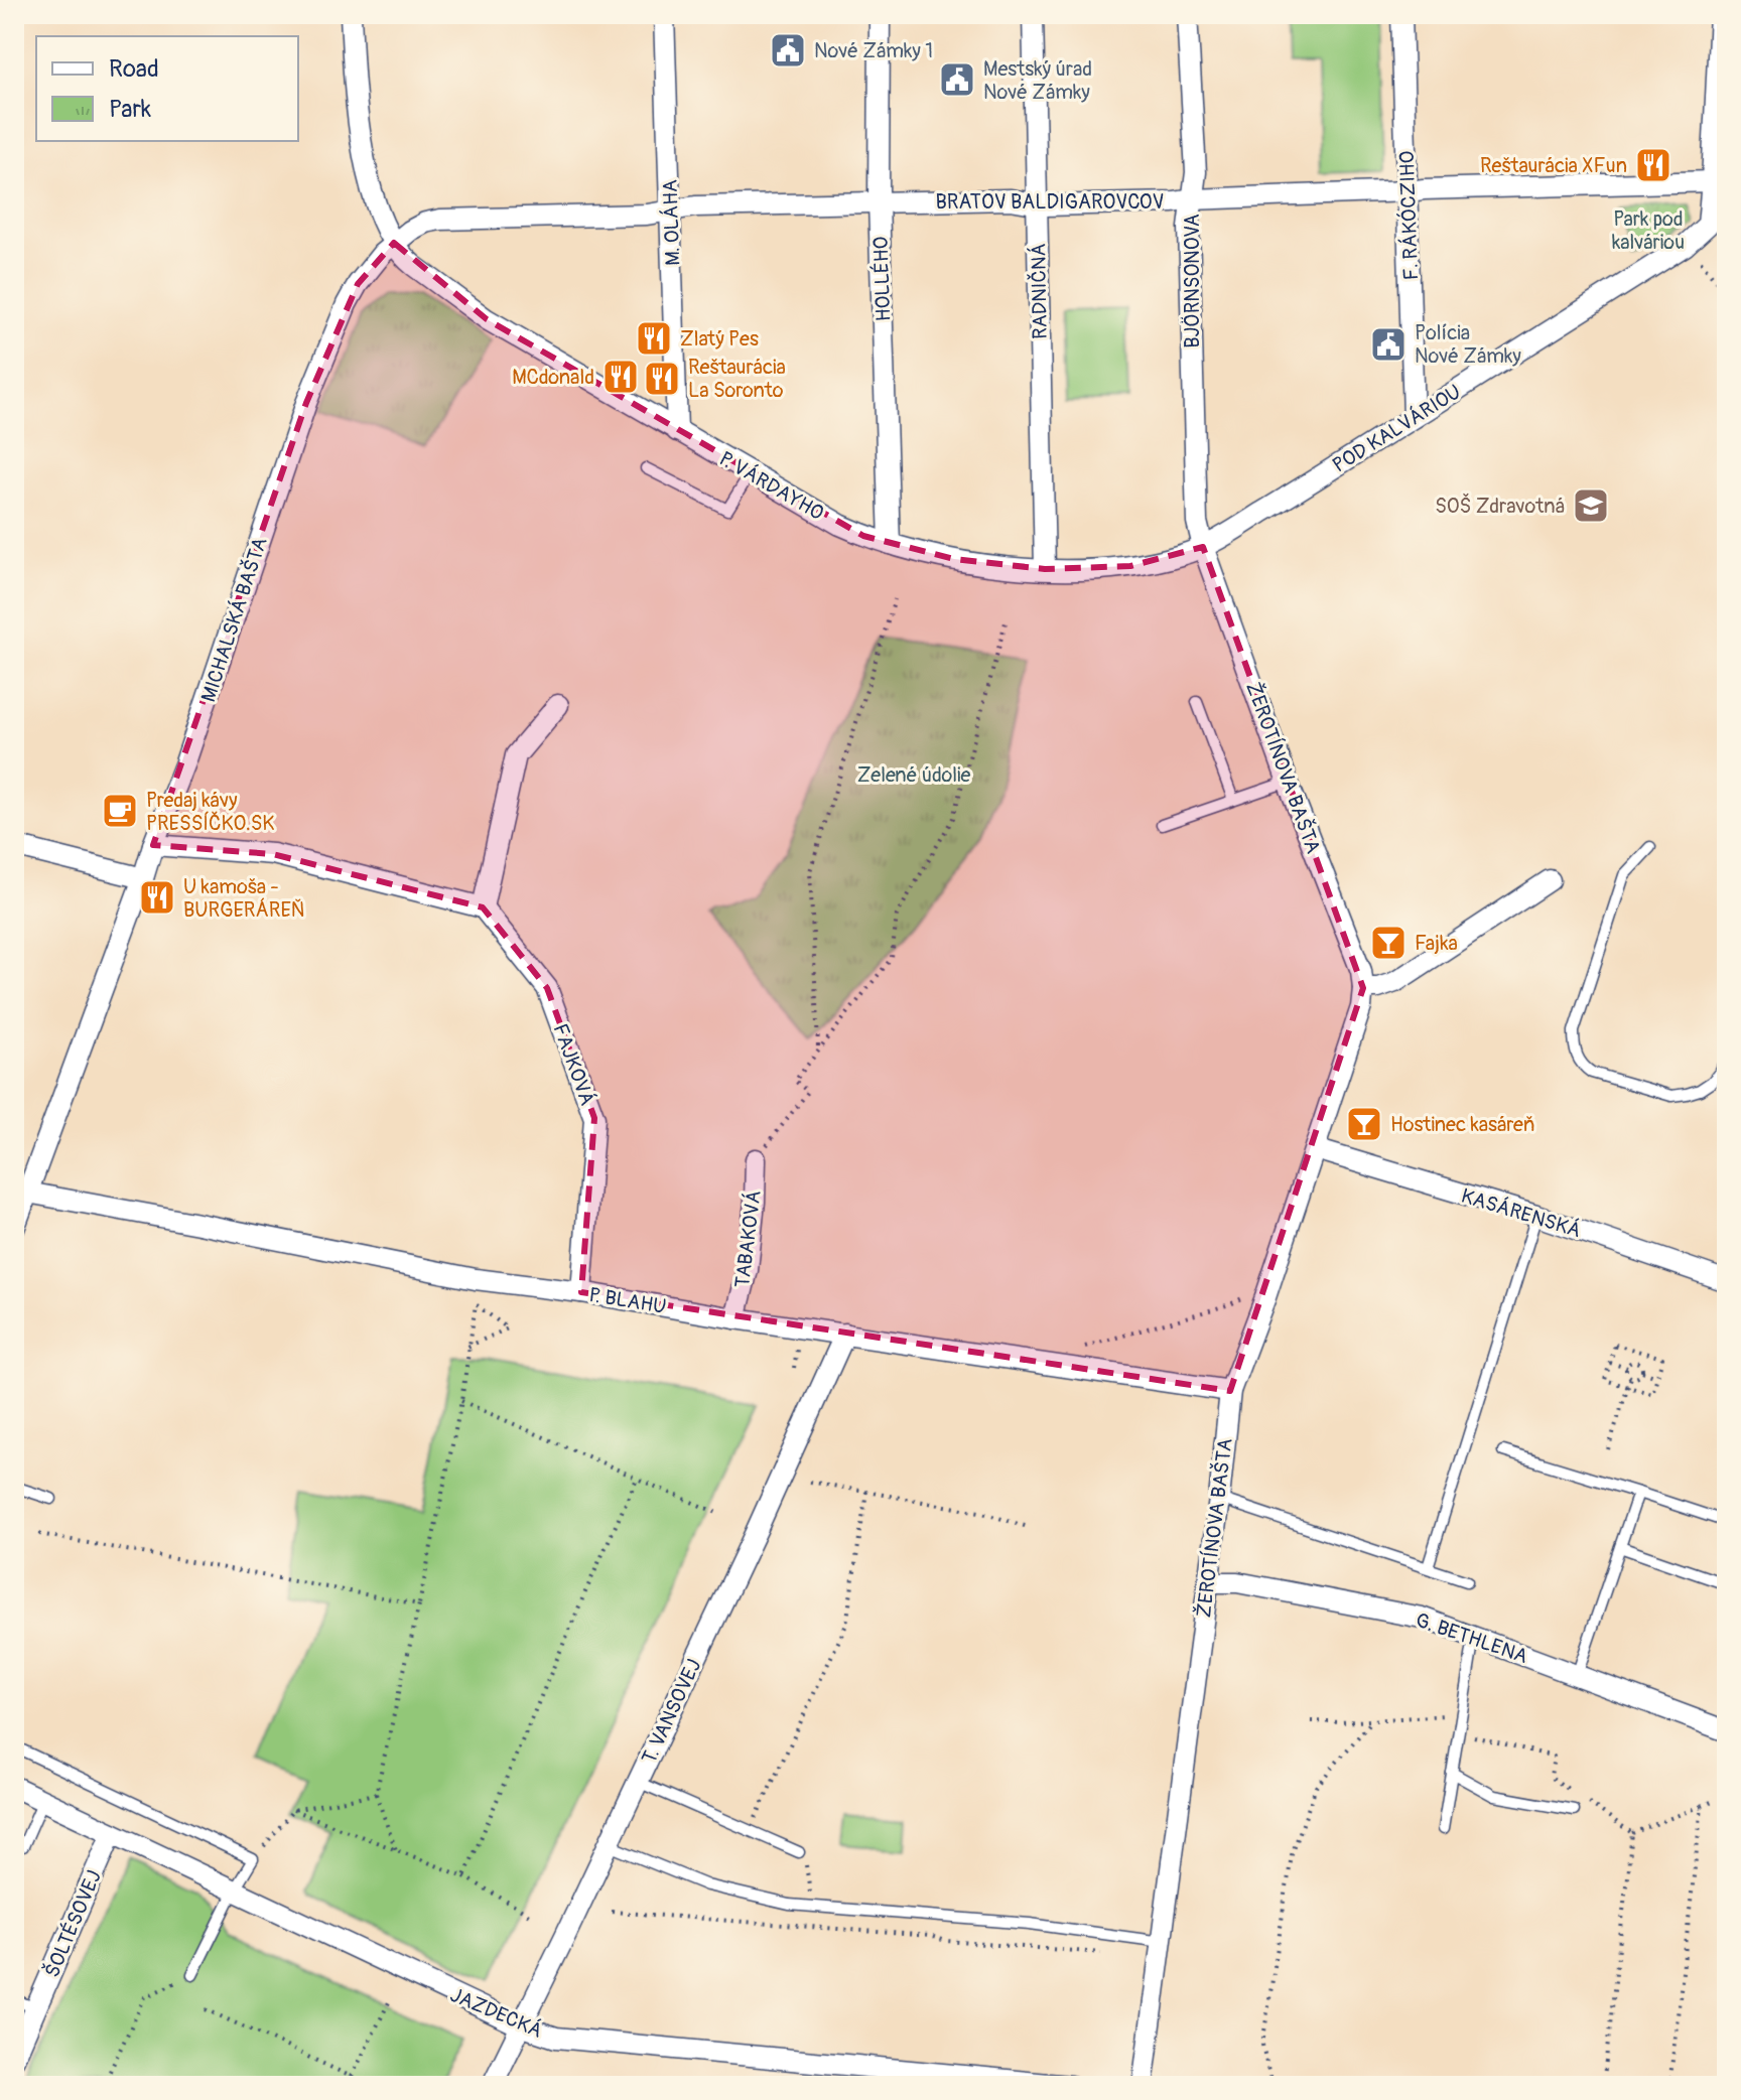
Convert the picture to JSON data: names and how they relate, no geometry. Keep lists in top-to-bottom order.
{
  "streets": {
    "street": [
      "BRATOV BALDIGAROVCOV",
      "F. RÁKÓCZIHO",
      "M. OLÁHA",
      "HOLLÉHO",
      "BJÖRNSONOVA",
      "RADNIČNÁ",
      "POD KALVÁRIOU",
      "P. VÁRDAYHO",
      "MICHALSKÁ BAŠTA",
      "ŽEROTÍNOVA BAŠTA",
      "FAJKOVÁ",
      "KASÁRENSKÁ",
      "TABAKOVÁ",
      "P. BLAHU",
      "G. BETHLENA",
      "T. VANSOVEJ",
      "ŠOLTÉSOVEJ",
      "JAZDECKÁ"
    ]
  },
  "crossings": [
    ["BRATOV BALDIGAROVCOV", "F. RÁKÓCZIHO"],
    ["BRATOV BALDIGAROVCOV", "M. OLÁHA"],
    ["BRATOV BALDIGAROVCOV", "HOLLÉHO"],
    ["BRATOV BALDIGAROVCOV", "BJÖRNSONOVA"],
    ["BRATOV BALDIGAROVCOV", "RADNIČNÁ"],
    ["BRATOV BALDIGAROVCOV", "POD KALVÁRIOU"],
    ["BRATOV BALDIGAROVCOV", "P. VÁRDAYHO"],
    ["BRATOV BALDIGAROVCOV", "MICHALSKÁ BAŠTA"],
    ["F. RÁKÓCZIHO", "POD KALVÁRIOU"],
    ["M. OLÁHA", "P. VÁRDAYHO"],
    ["HOLLÉHO", "P. VÁRDAYHO"],
    ["BJÖRNSONOVA", "POD KALVÁRIOU"],
    ["BJÖRNSONOVA", "P. VÁRDAYHO"],
    ["BJÖRNSONOVA", "ŽEROTÍNOVA BAŠTA"],
    ["RADNIČNÁ", "P. VÁRDAYHO"],
    ["POD KALVÁRIOU", "P. VÁRDAYHO"],
    ["POD KALVÁRIOU", "ŽEROTÍNOVA BAŠTA"],
    ["P. VÁRDAYHO", "MICHALSKÁ BAŠTA"],
    ["P. VÁRDAYHO", "ŽEROTÍNOVA BAŠTA"],
    ["MICHALSKÁ BAŠTA", "P. BLAHU"],
    ["ŽEROTÍNOVA BAŠTA", "KASÁRENSKÁ"],
    ["ŽEROTÍNOVA BAŠTA", "P. BLAHU"],
    ["ŽEROTÍNOVA BAŠTA", "G. BETHLENA"],
    ["FAJKOVÁ", "P. BLAHU"],
    ["TABAKOVÁ", "P. BLAHU"],
    ["P. BLAHU", "T. VANSOVEJ"],
    ["T. VANSOVEJ", "JAZDECKÁ"],
    ["ŠOLTÉSOVEJ", "JAZDECKÁ"]
  ],
  "parks": ["Park pod kalváriou", "Zelené údolie"],
  "places": {
    "public building": ["Nové Zámky 1", "Mestský úrad Nové Zámky", "Polícia Nové Zámky"],
    "restaurant": [
      "Reštaurácia XFun",
      "Zlatý Pes",
      "MCdonald",
      "Reštaurácia La Soronto",
      "U kamoša - BURGERÁREŇ"
    ],
    "school or university": ["SOŠ Zdravotná"],
    "cafe": ["Predaj kávy PRESSÍČKO.SK"],
    "bar": ["Fajka", "Hostinec kasáreň"]
  },
  "legend": ["Road", "Park"]
}
